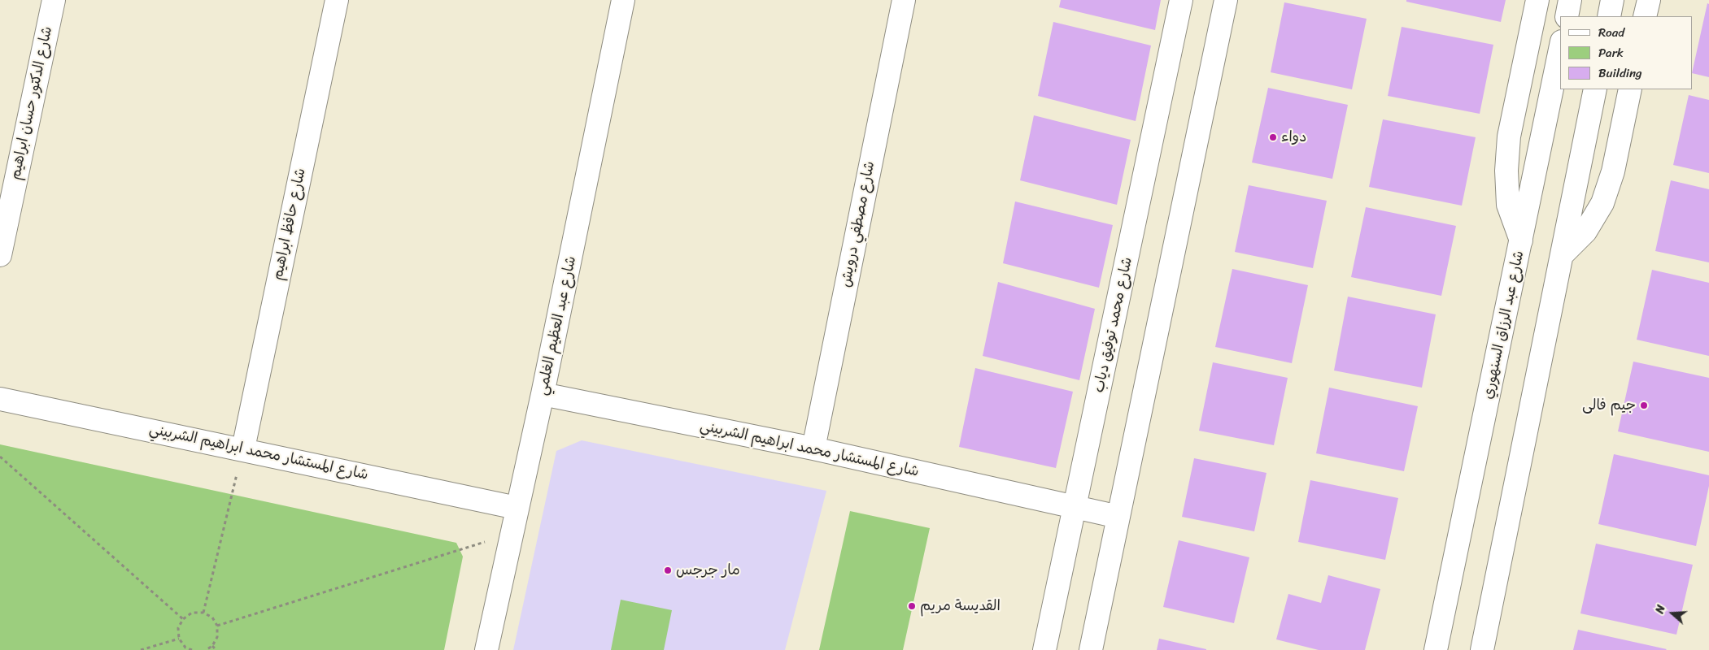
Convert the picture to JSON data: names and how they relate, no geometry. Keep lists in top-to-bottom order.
{
  "streets": {
    "street": [
      "شارع الدكتور حسان ابراهيم",
      "شارع حافظ ابراهيم",
      "شارع مصطفي درويش",
      "شارع محمد توفيق دياب",
      "شارع عبد الرزاق السنهوري",
      "شارع عبد العظيم الغلمي",
      "شارع المستشار محمد ابراهيم الشربيني"
    ]
  },
  "crossings": [
    ["شارع حافظ ابراهيم", "شارع المستشار محمد ابراهيم الشربيني"],
    ["شارع مصطفي درويش", "شارع المستشار محمد ابراهيم الشربيني"],
    ["شارع محمد توفيق دياب", "شارع المستشار محمد ابراهيم الشربيني"],
    ["شارع عبد العظيم الغلمي", "شارع المستشار محمد ابراهيم الشربيني"]
  ],
  "places": [
    "دواء",
    "جيم فالى",
    "مار جرجس",
    "القديسة مريم"
  ],
  "legend": ["Road", "Park", "Building"],
  "north": "left"
}
